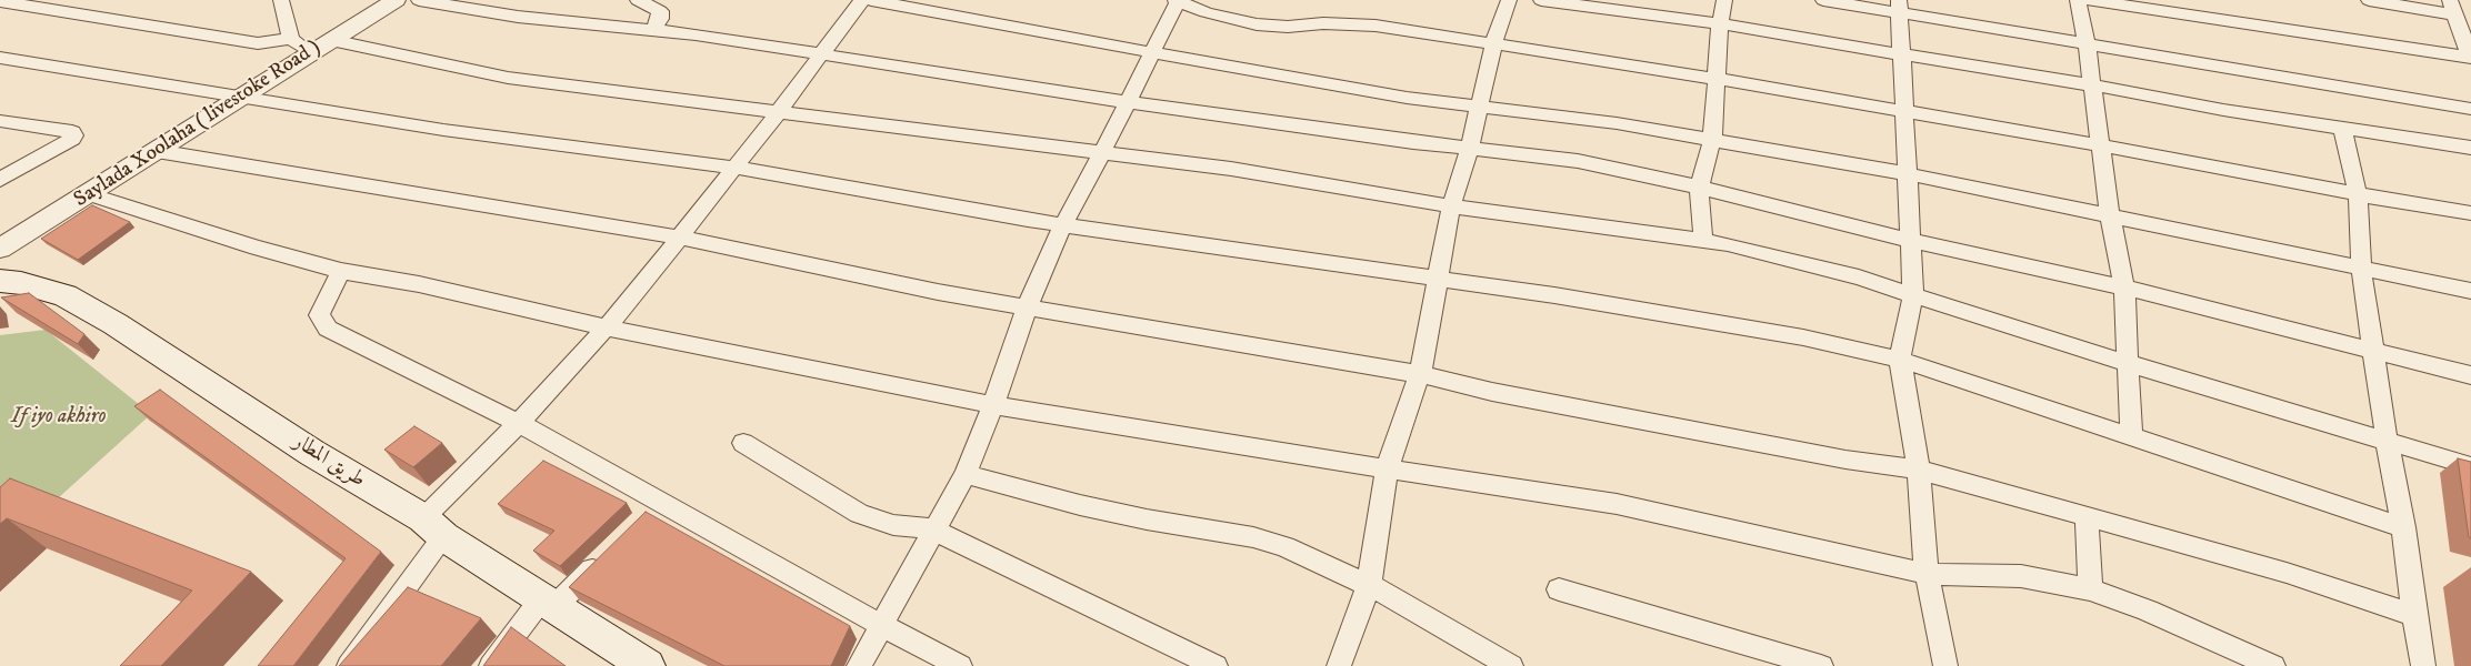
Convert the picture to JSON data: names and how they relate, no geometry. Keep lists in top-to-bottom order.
{
  "streets": {
    "main road": ["طريق المطار"],
    "street": ["Saylada Xoolaha ( livestoke Road )"]
  },
  "parks": ["If iyo akhiro"]
}
